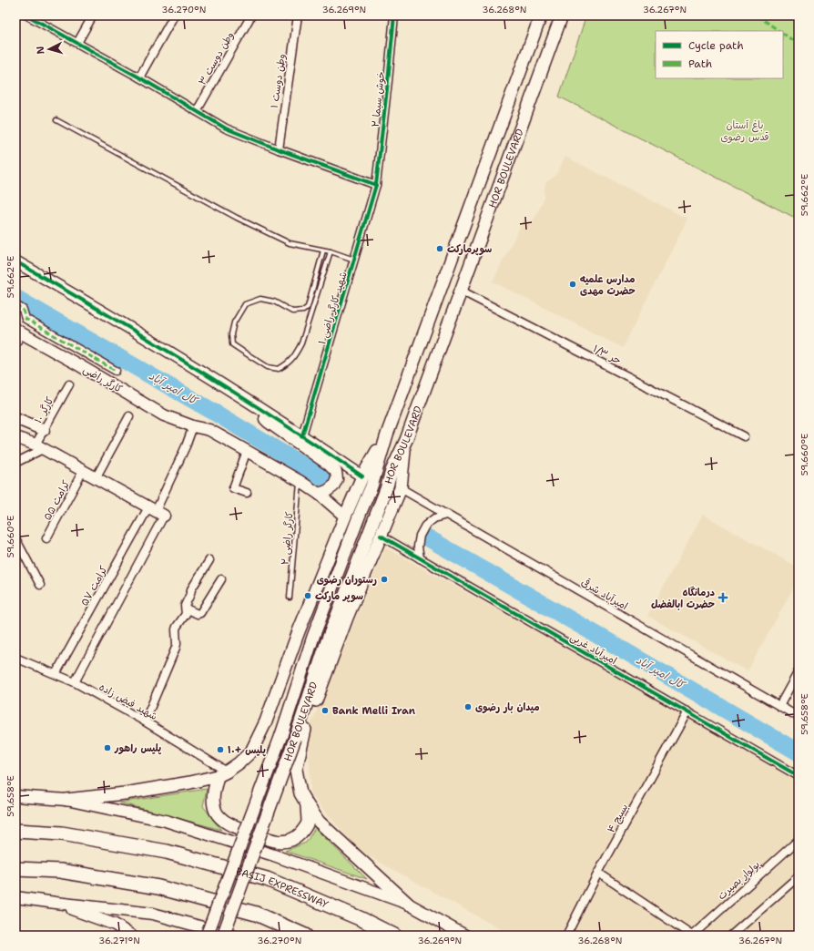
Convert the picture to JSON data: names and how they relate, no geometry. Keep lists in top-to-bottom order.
{
  "streets": {
    "highway": ["BASIJ EXPRESSWAY"],
    "main road": ["HOR BOULEVARD"],
    "street": [
      "وطن دوست ۳",
      "وطن دوست ۱",
      "خوش سیما ۲",
      "شهید کارگر راضی ۱",
      "حر ۱/۳",
      "کارگر راضی",
      "کارگر ۱۰",
      "کرامت ۵۵",
      "کرامت ۵۷",
      "امیرآباد شرقی",
      "امیرآباد غربی",
      "شهید فیض زاده",
      "بسیج ۴",
      "بولوار بصیرت"
    ],
    "lane": ["کارگر راضی ۲"]
  },
  "crossings": [
    ["خوش سیما ۲", "شهید کارگر راضی ۱"],
    ["HOR BOULEVARD", "حر ۱/۳"],
    ["کارگر راضی", "کارگر راضی ۲"],
    ["کرامت ۵۷", "شهید فیض زاده"],
    ["امیرآباد غربی", "بسیج ۴"]
  ],
  "water": ["کال امیر آباد"],
  "parks": ["باغ آستان قدس رضوی"],
  "places": {
    "other": [
      "سوپرمارکت",
      "مدارس علمیه حضرت مهدی",
      "رستوران رضوی",
      "سوپر مارکت",
      "میدان بار رضوی",
      "Bank Melli Iran",
      "پلیس راهور",
      "پلیس +۱۰"
    ],
    "health": ["درمانگاه حضرت ابالفضل"]
  },
  "legend": ["Cycle path", "Path"],
  "north": "left",
  "coordinates": [
    "36.270°N",
    "36.269°N",
    "36.268°N",
    "36.267°N",
    "59.662°E",
    "59.660°E",
    "59.658°E",
    "36.271°N"
  ]
}
